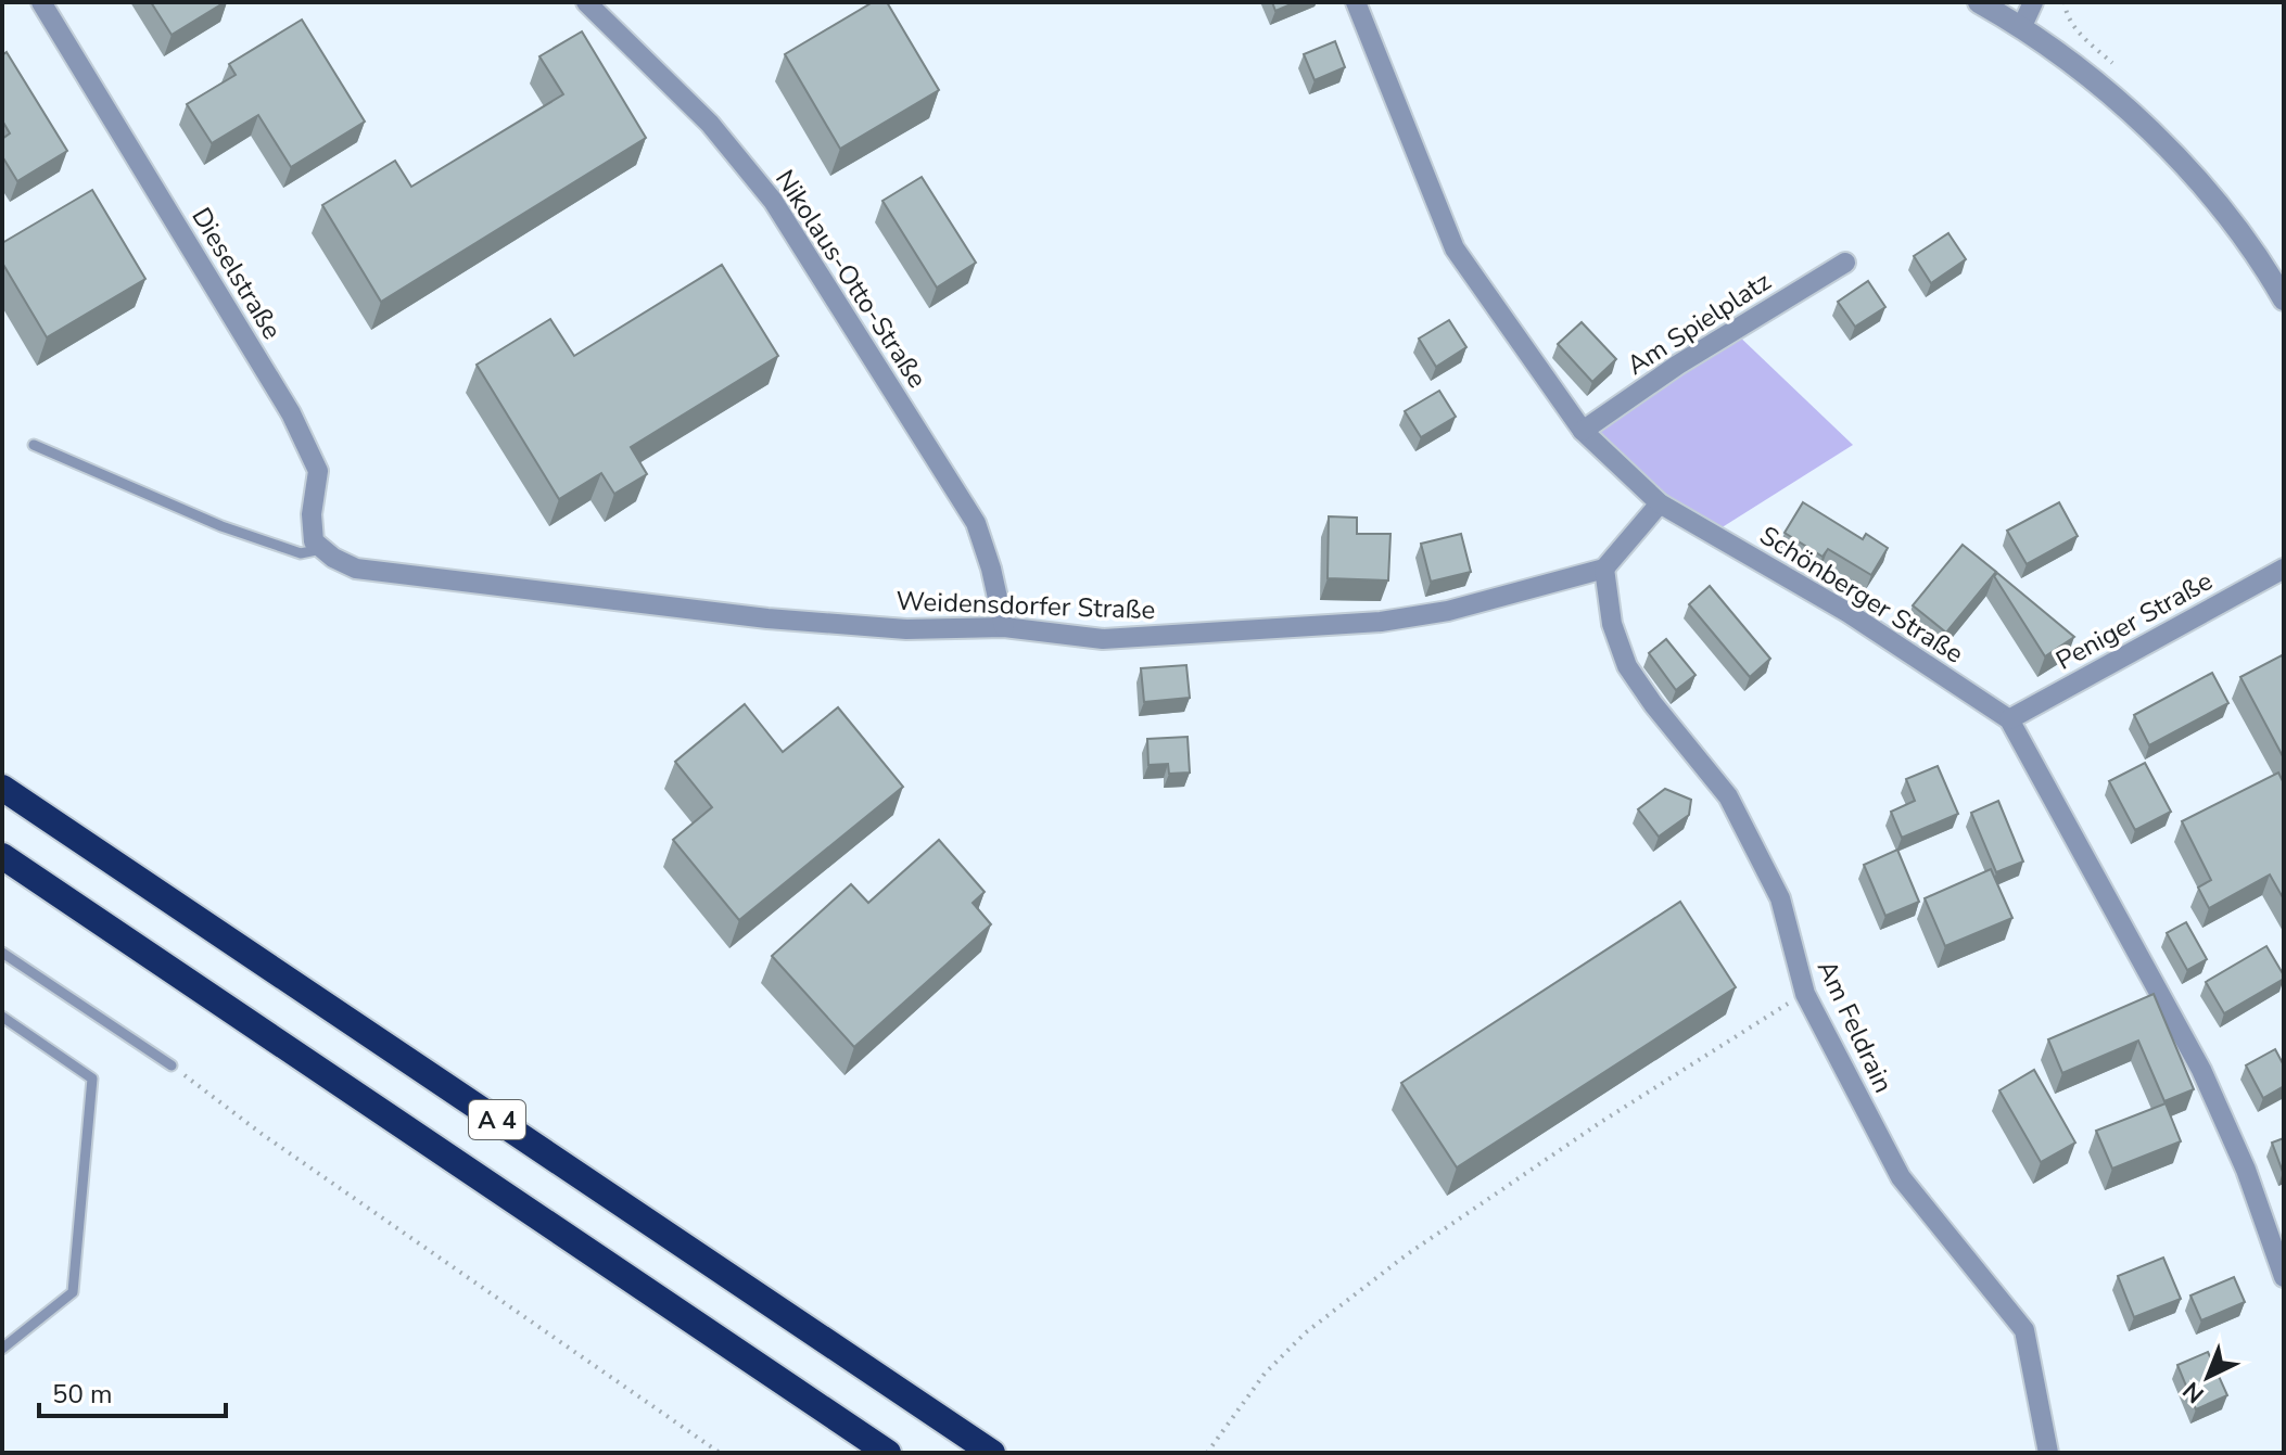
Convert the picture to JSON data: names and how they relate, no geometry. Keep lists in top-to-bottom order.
{
  "streets": {
    "highway": ["A 4"],
    "street": [
      "Dieselstraße",
      "Nikolaus-Otto-Straße",
      "Am Spielplatz",
      "Schönberger Straße",
      "Weidensdorfer Straße",
      "Peniger Straße",
      "Am Feldrain"
    ]
  },
  "crossings": [
    ["Dieselstraße", "Weidensdorfer Straße"],
    ["Nikolaus-Otto-Straße", "Weidensdorfer Straße"],
    ["Am Spielplatz", "Schönberger Straße"],
    ["Schönberger Straße", "Peniger Straße"],
    ["Weidensdorfer Straße", "Am Feldrain"]
  ],
  "scale_bar": "50 m",
  "north": "bottom left"
}
